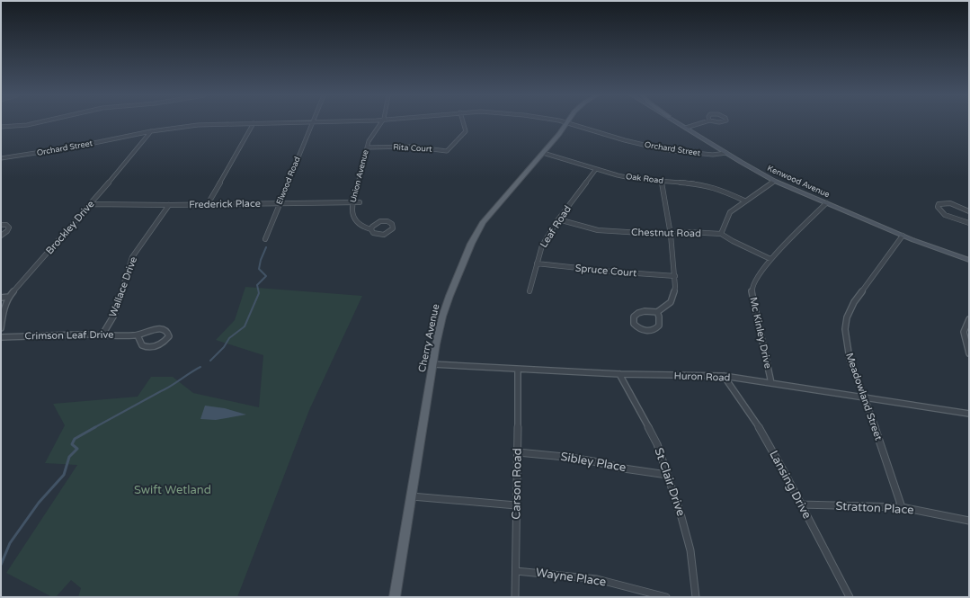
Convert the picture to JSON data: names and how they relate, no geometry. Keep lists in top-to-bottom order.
{
  "streets": {
    "main road": ["Kenwood Avenue", "Cherry Avenue"],
    "street": [
      "Orchard Street",
      "Rita Court",
      "Union Avenue",
      "Oak Road",
      "Elwood Road",
      "Frederick Place",
      "Leaf Road",
      "Brockley Drive",
      "Chestnut Road",
      "Spruce Court",
      "Wallace Drive",
      "Mc Kinley Drive",
      "Crimson Leaf Drive",
      "Huron Road",
      "Meadowland Street",
      "Sibley Place",
      "St Clair Drive",
      "Carson Road",
      "Lansing Drive",
      "Stratton Place",
      "Wayne Place"
    ]
  },
  "crossings": [
    ["Orchard Street", "Kenwood Avenue"],
    ["Orchard Street", "Brockley Drive"],
    ["Rita Court", "Union Avenue"],
    ["Union Avenue", "Frederick Place"],
    ["Oak Road", "Leaf Road"],
    ["Oak Road", "Cherry Avenue"],
    ["Elwood Road", "Frederick Place"],
    ["Kenwood Avenue", "Mc Kinley Drive"],
    ["Kenwood Avenue", "Meadowland Street"],
    ["Frederick Place", "Brockley Drive"],
    ["Frederick Place", "Wallace Drive"],
    ["Leaf Road", "Chestnut Road"],
    ["Leaf Road", "Spruce Court"],
    ["Chestnut Road", "Mc Kinley Drive"],
    ["Wallace Drive", "Crimson Leaf Drive"],
    ["Mc Kinley Drive", "Huron Road"],
    ["Cherry Avenue", "Huron Road"],
    ["Huron Road", "Meadowland Street"],
    ["Huron Road", "St Clair Drive"],
    ["Huron Road", "Carson Road"],
    ["Huron Road", "Lansing Drive"],
    ["Meadowland Street", "Stratton Place"],
    ["Sibley Place", "St Clair Drive"],
    ["Sibley Place", "Carson Road"],
    ["Carson Road", "Wayne Place"],
    ["Lansing Drive", "Stratton Place"]
  ],
  "parks": ["Swift Wetland"]
}
